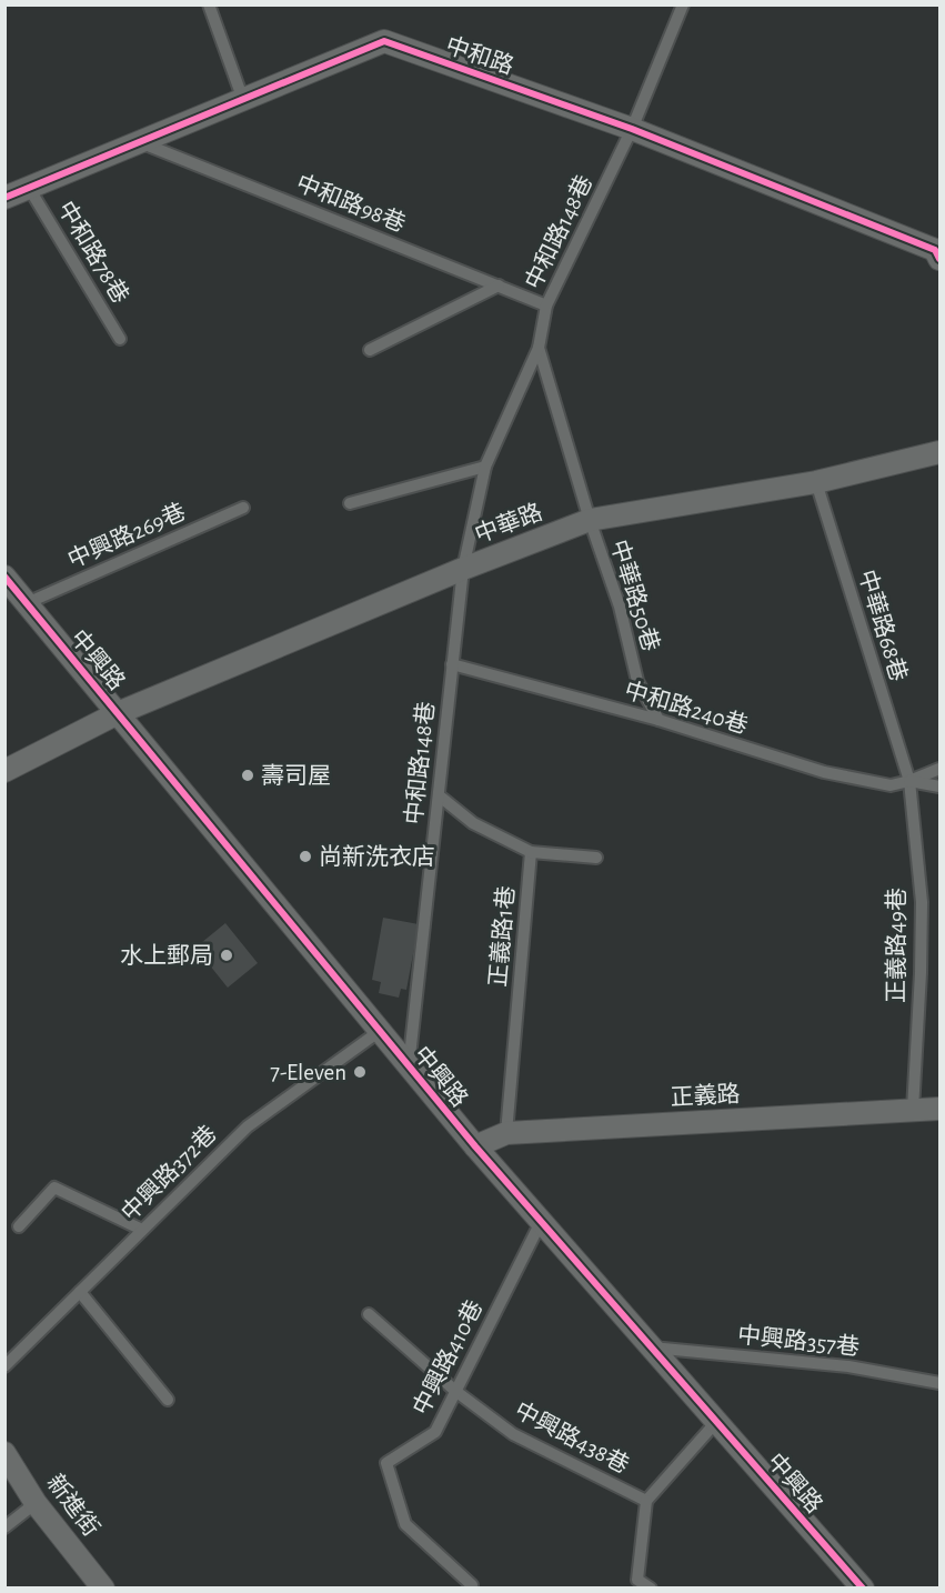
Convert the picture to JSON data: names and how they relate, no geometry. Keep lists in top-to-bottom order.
{
  "streets": {
    "street": [
      "中和路",
      "中華路",
      "中興路",
      "正義路",
      "新進街"
    ],
    "lane": [
      "中和路98巷",
      "中和路148巷",
      "中和路78巷",
      "中興路269巷",
      "中華路50巷",
      "中華路68巷",
      "中和路240巷",
      "正義路1巷",
      "正義路49巷",
      "中興路372巷",
      "中興路357巷",
      "中興路410巷",
      "中興路438巷"
    ]
  },
  "crossings": [
    ["中和路", "中和路98巷"],
    ["中和路", "中和路148巷"],
    ["中和路", "中和路78巷"],
    ["中和路98巷", "中和路148巷"],
    ["中和路148巷", "中華路"],
    ["中和路148巷", "中華路50巷"],
    ["中和路148巷", "中興路"],
    ["中和路148巷", "中和路240巷"],
    ["中華路", "中華路50巷"],
    ["中華路", "中華路68巷"],
    ["中華路", "中興路"],
    ["中興路269巷", "中興路"],
    ["中華路50巷", "中和路240巷"],
    ["中華路68巷", "中和路240巷"],
    ["中華路68巷", "正義路49巷"],
    ["中興路", "正義路"],
    ["中興路", "中興路372巷"],
    ["中興路", "中興路357巷"],
    ["中興路", "中興路410巷"],
    ["中興路", "中興路438巷"],
    ["中和路240巷", "正義路49巷"],
    ["正義路1巷", "正義路"],
    ["正義路49巷", "正義路"],
    ["中興路410巷", "中興路438巷"]
  ],
  "places": [
    "壽司屋",
    "尚新洗衣店",
    "水上郵局",
    "7-Eleven"
  ]
}
